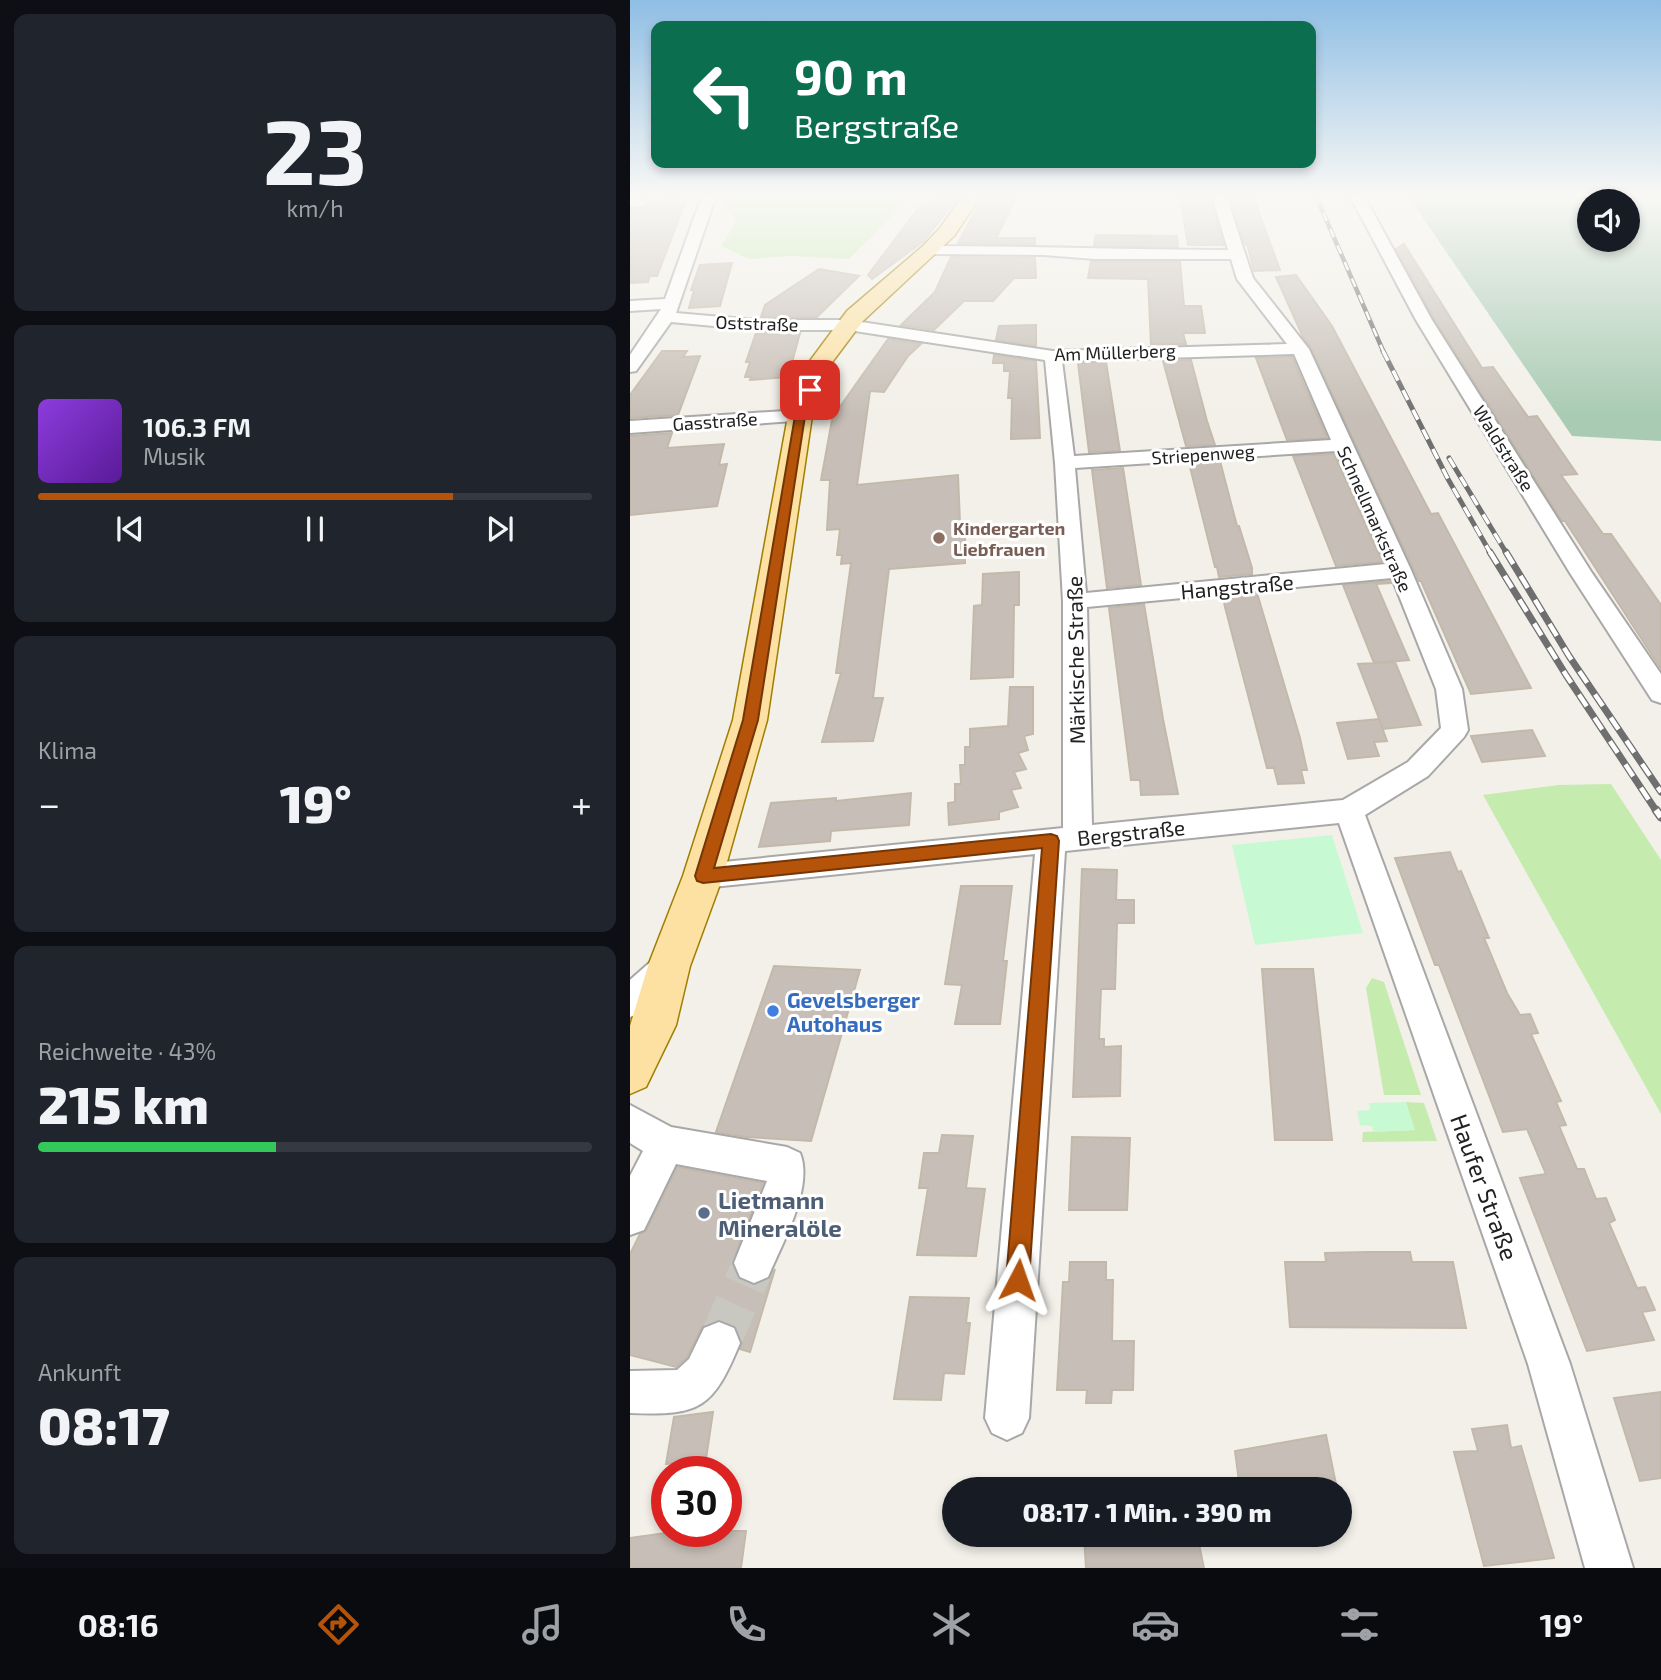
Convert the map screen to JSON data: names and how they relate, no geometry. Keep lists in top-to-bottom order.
{
  "streets": {
    "street": [
      "Oststraße",
      "Am Müllerberg",
      "Gasstraße",
      "Waldstraße",
      "Striepenweg",
      "Schnellmarkstraße",
      "Hangstraße",
      "Märkische Straße",
      "Bergstraße",
      "Haufer Straße"
    ]
  },
  "crossings": [
    ["Oststraße", "Am Müllerberg"],
    ["Am Müllerberg", "Schnellmarkstraße"],
    ["Am Müllerberg", "Märkische Straße"],
    ["Striepenweg", "Schnellmarkstraße"],
    ["Striepenweg", "Märkische Straße"],
    ["Schnellmarkstraße", "Hangstraße"],
    ["Schnellmarkstraße", "Bergstraße"],
    ["Schnellmarkstraße", "Haufer Straße"],
    ["Hangstraße", "Märkische Straße"],
    ["Märkische Straße", "Bergstraße"],
    ["Bergstraße", "Haufer Straße"]
  ],
  "places": ["Kindergarten Liebfrauen", "Gevelsberger Autohaus", "Lietmann Mineralöle"],
  "page": {
    "tile": [
      ["23", "km/h"],
      "Klima",
      ["Reichweite · 43%", "215 km"],
      ["Ankunft", "08:17"]
    ],
    "turn": ["90 m", "Bergstraße"],
    "song": ["106.3 FM", "Musik"],
    "heat": ["−", "19°", "+"],
    "limit": "30",
    "trip": "08:17 · 1 Min. · 390 m",
    "tabs": ["08:16", "19°"]
  }
}
